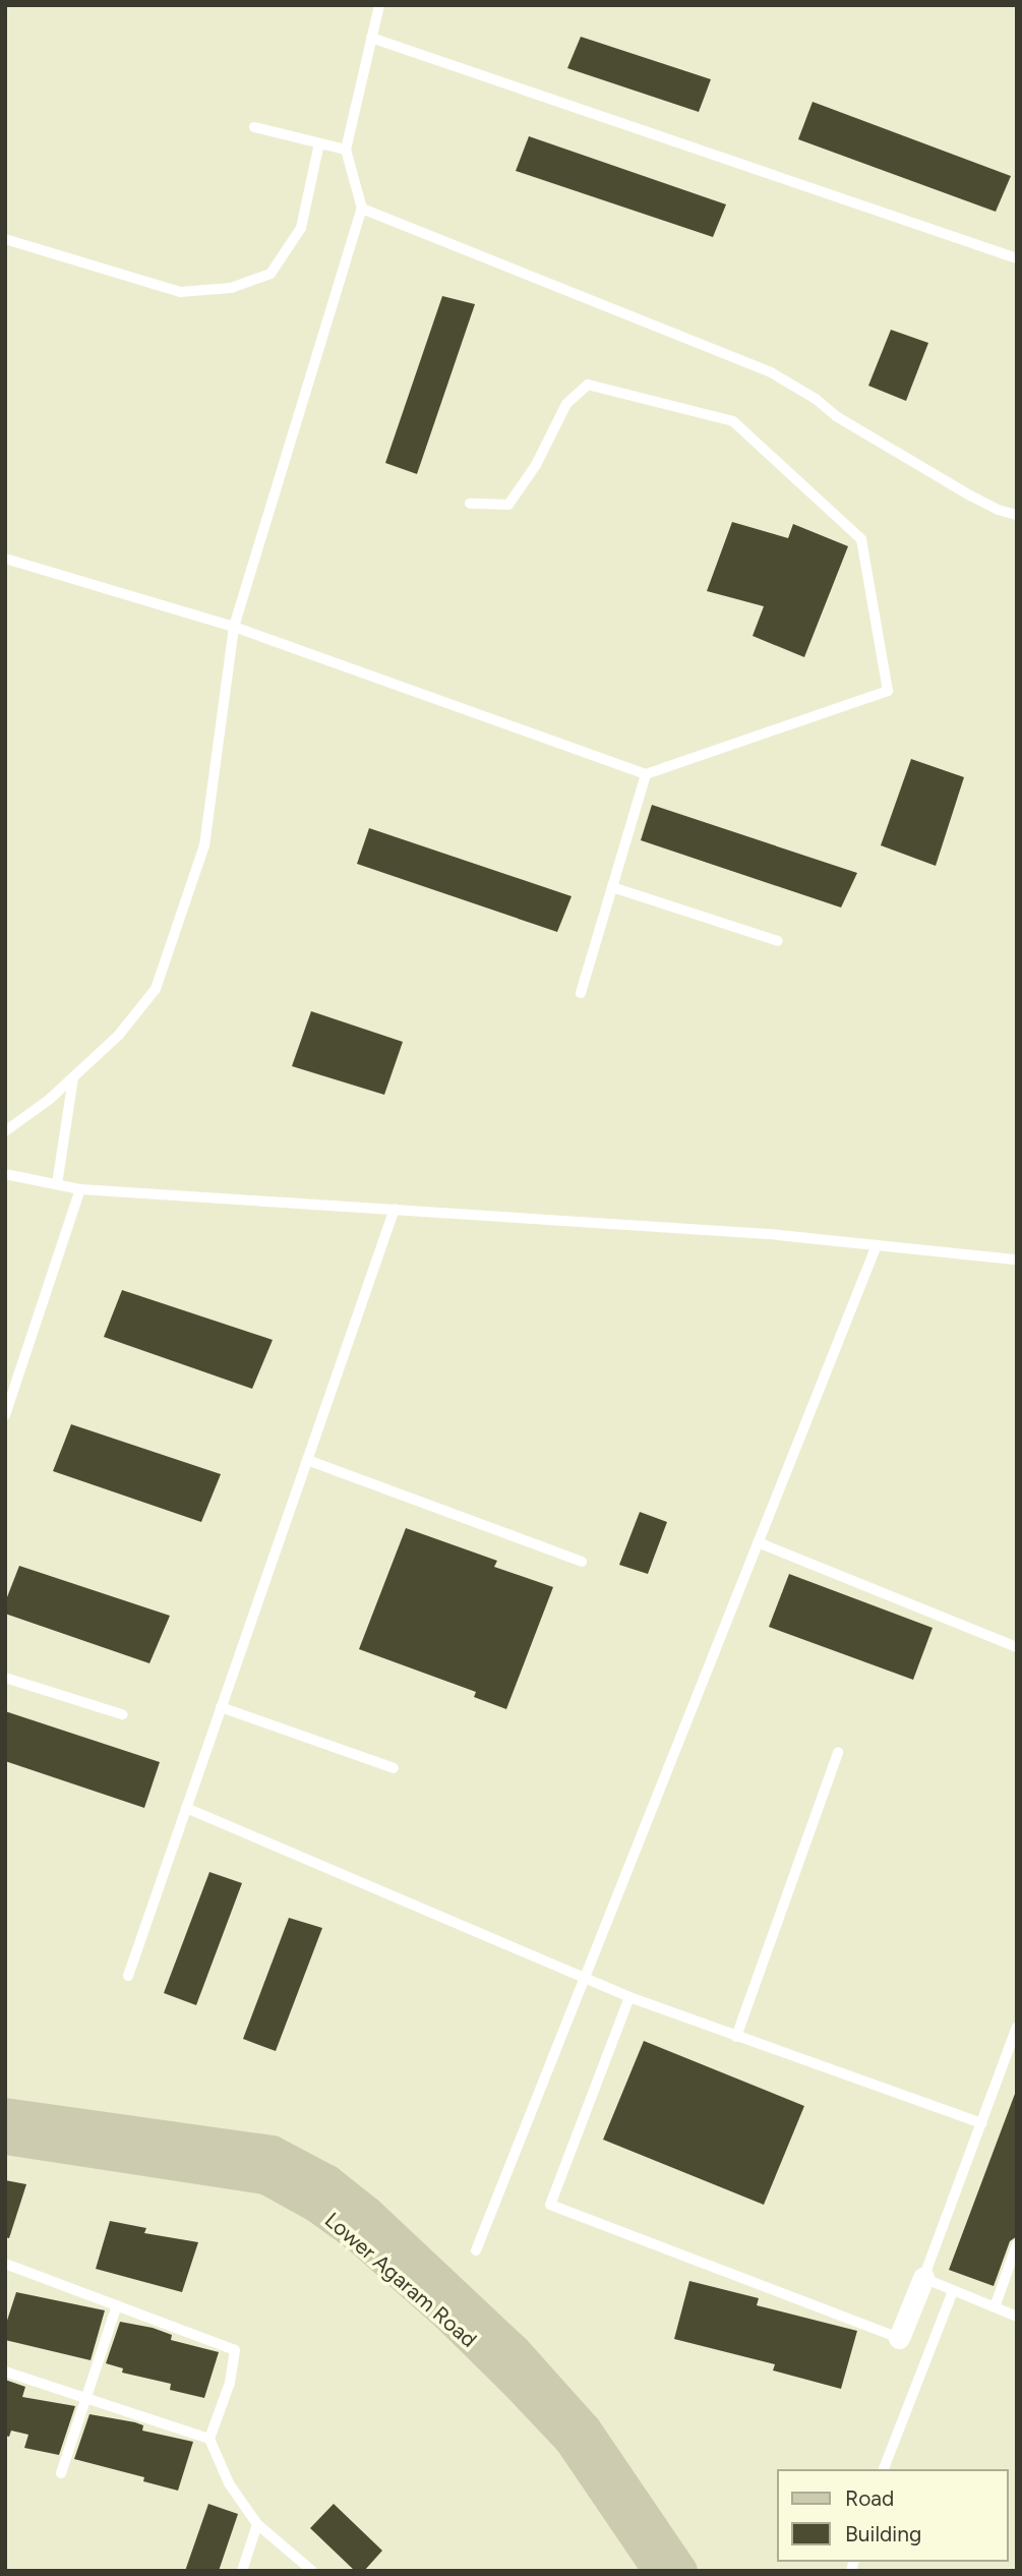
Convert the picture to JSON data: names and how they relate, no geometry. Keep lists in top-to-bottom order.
{
  "streets": {
    "main road": ["Lower Agaram Road"]
  },
  "legend": ["Road", "Building"]
}
